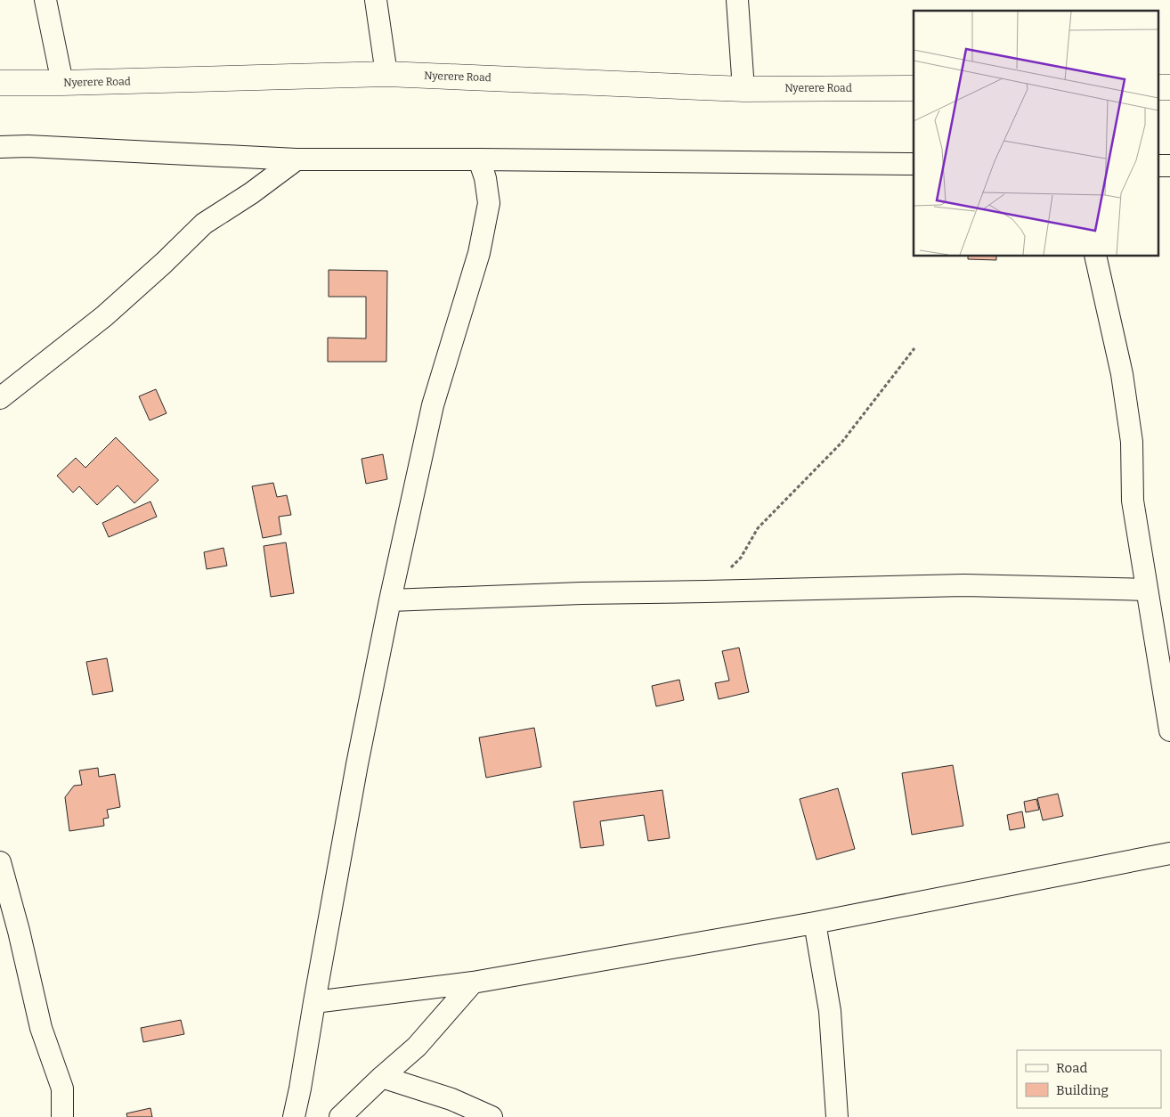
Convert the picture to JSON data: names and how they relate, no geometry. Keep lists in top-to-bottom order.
{
  "streets": {
    "highway": ["Nyerere Road"]
  },
  "legend": ["Road", "Building"]
}
